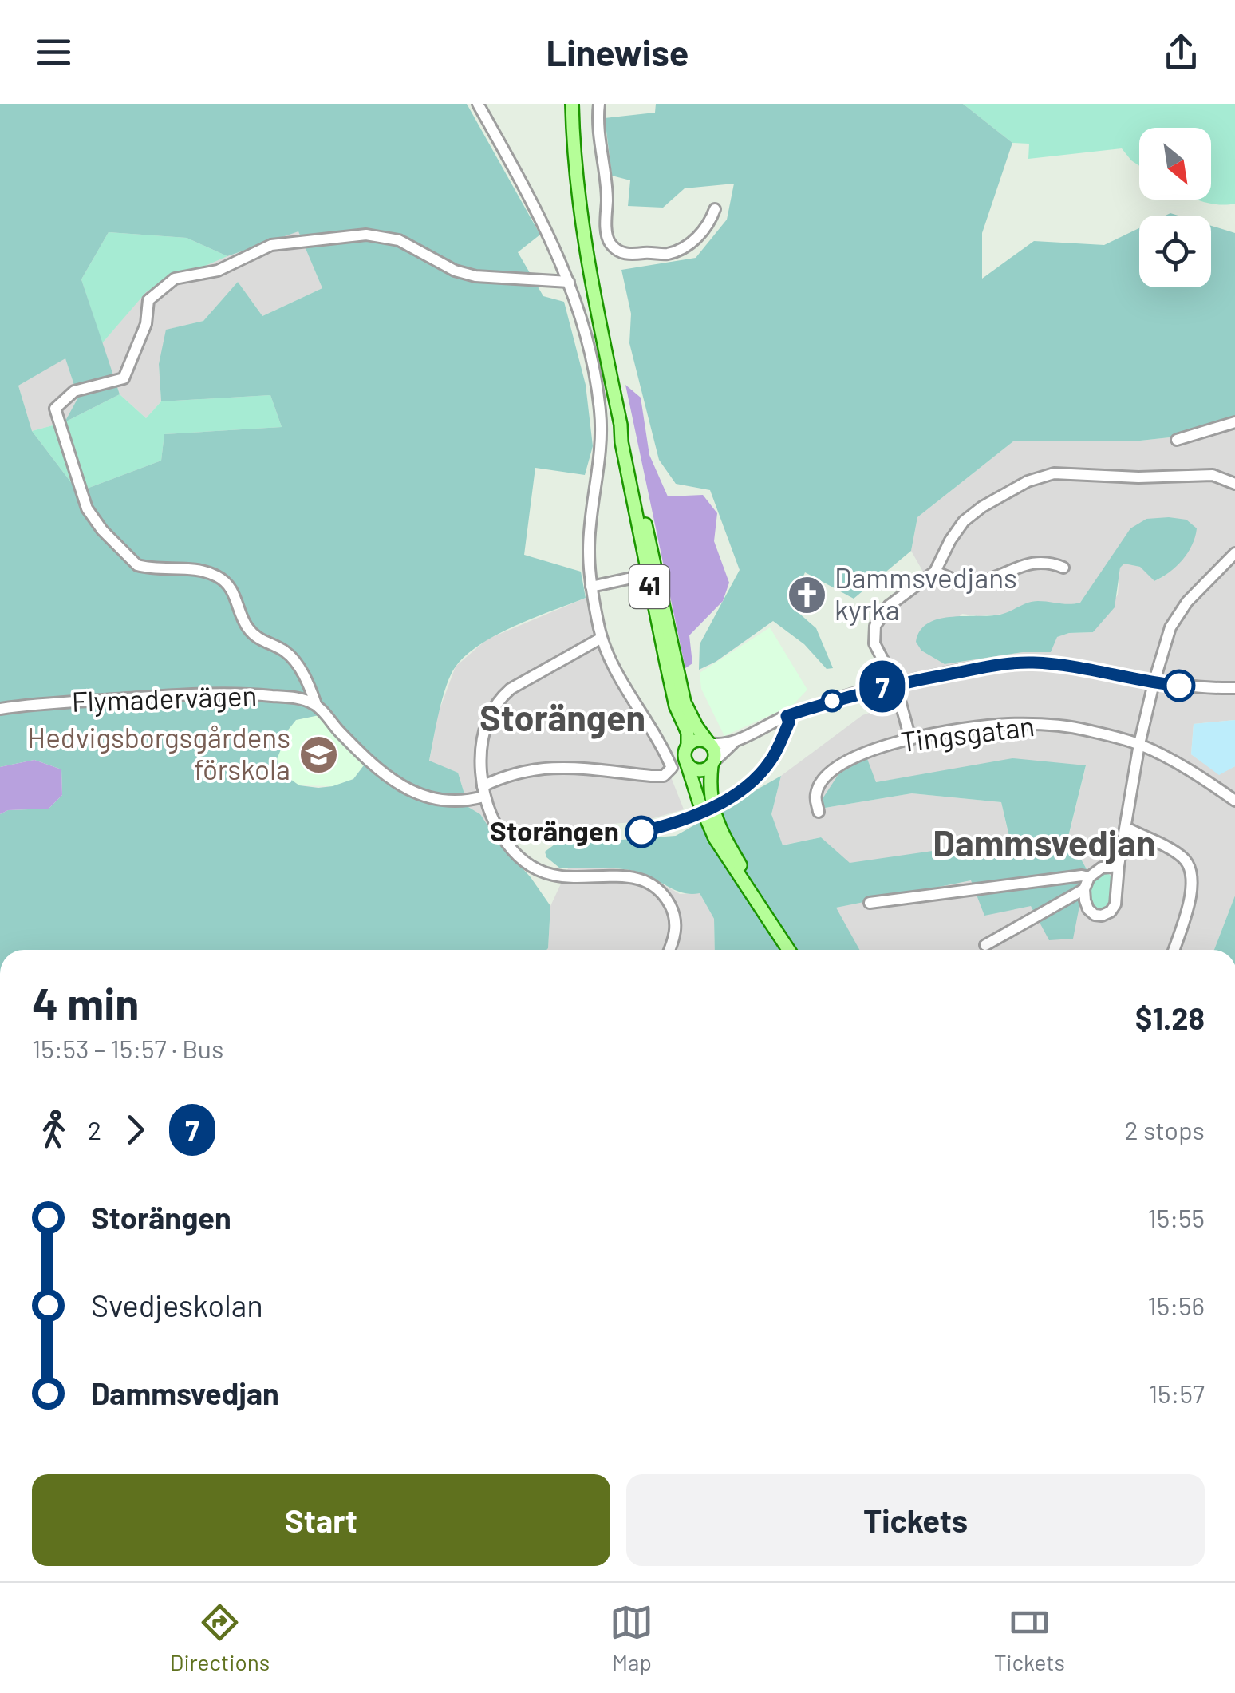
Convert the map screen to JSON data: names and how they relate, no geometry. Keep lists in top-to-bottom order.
{
  "streets": {
    "main road": ["41"],
    "street": ["Flymadervägen", "Tingsgatan"]
  },
  "districts": ["Storängen", "Dammsvedjan"],
  "places": {
    "church": ["Dammsvedjans kyrka"],
    "school or university": ["Hedvigsborgsgårdens förskola"],
    "other": ["Storängen"]
  },
  "lines": ["bus line 7"],
  "north": "bottom right",
  "page": {
    "header": "Linewise",
    "on_map": "7",
    "heading": ["4 min", "15:53 – 15:57 · Bus", "$1.28"],
    "legs": ["2", "7", "2 stops"],
    "list": [
      {
        "name": "Storängen",
        "value": "15:55"
      },
      {
        "name": "Svedjeskolan",
        "value": "15:56"
      },
      {
        "name": "Dammsvedjan",
        "value": "15:57"
      }
    ],
    "buttons": ["Start", "Tickets"],
    "tabs": ["Directions", "Map", "Tickets"]
  }
}
